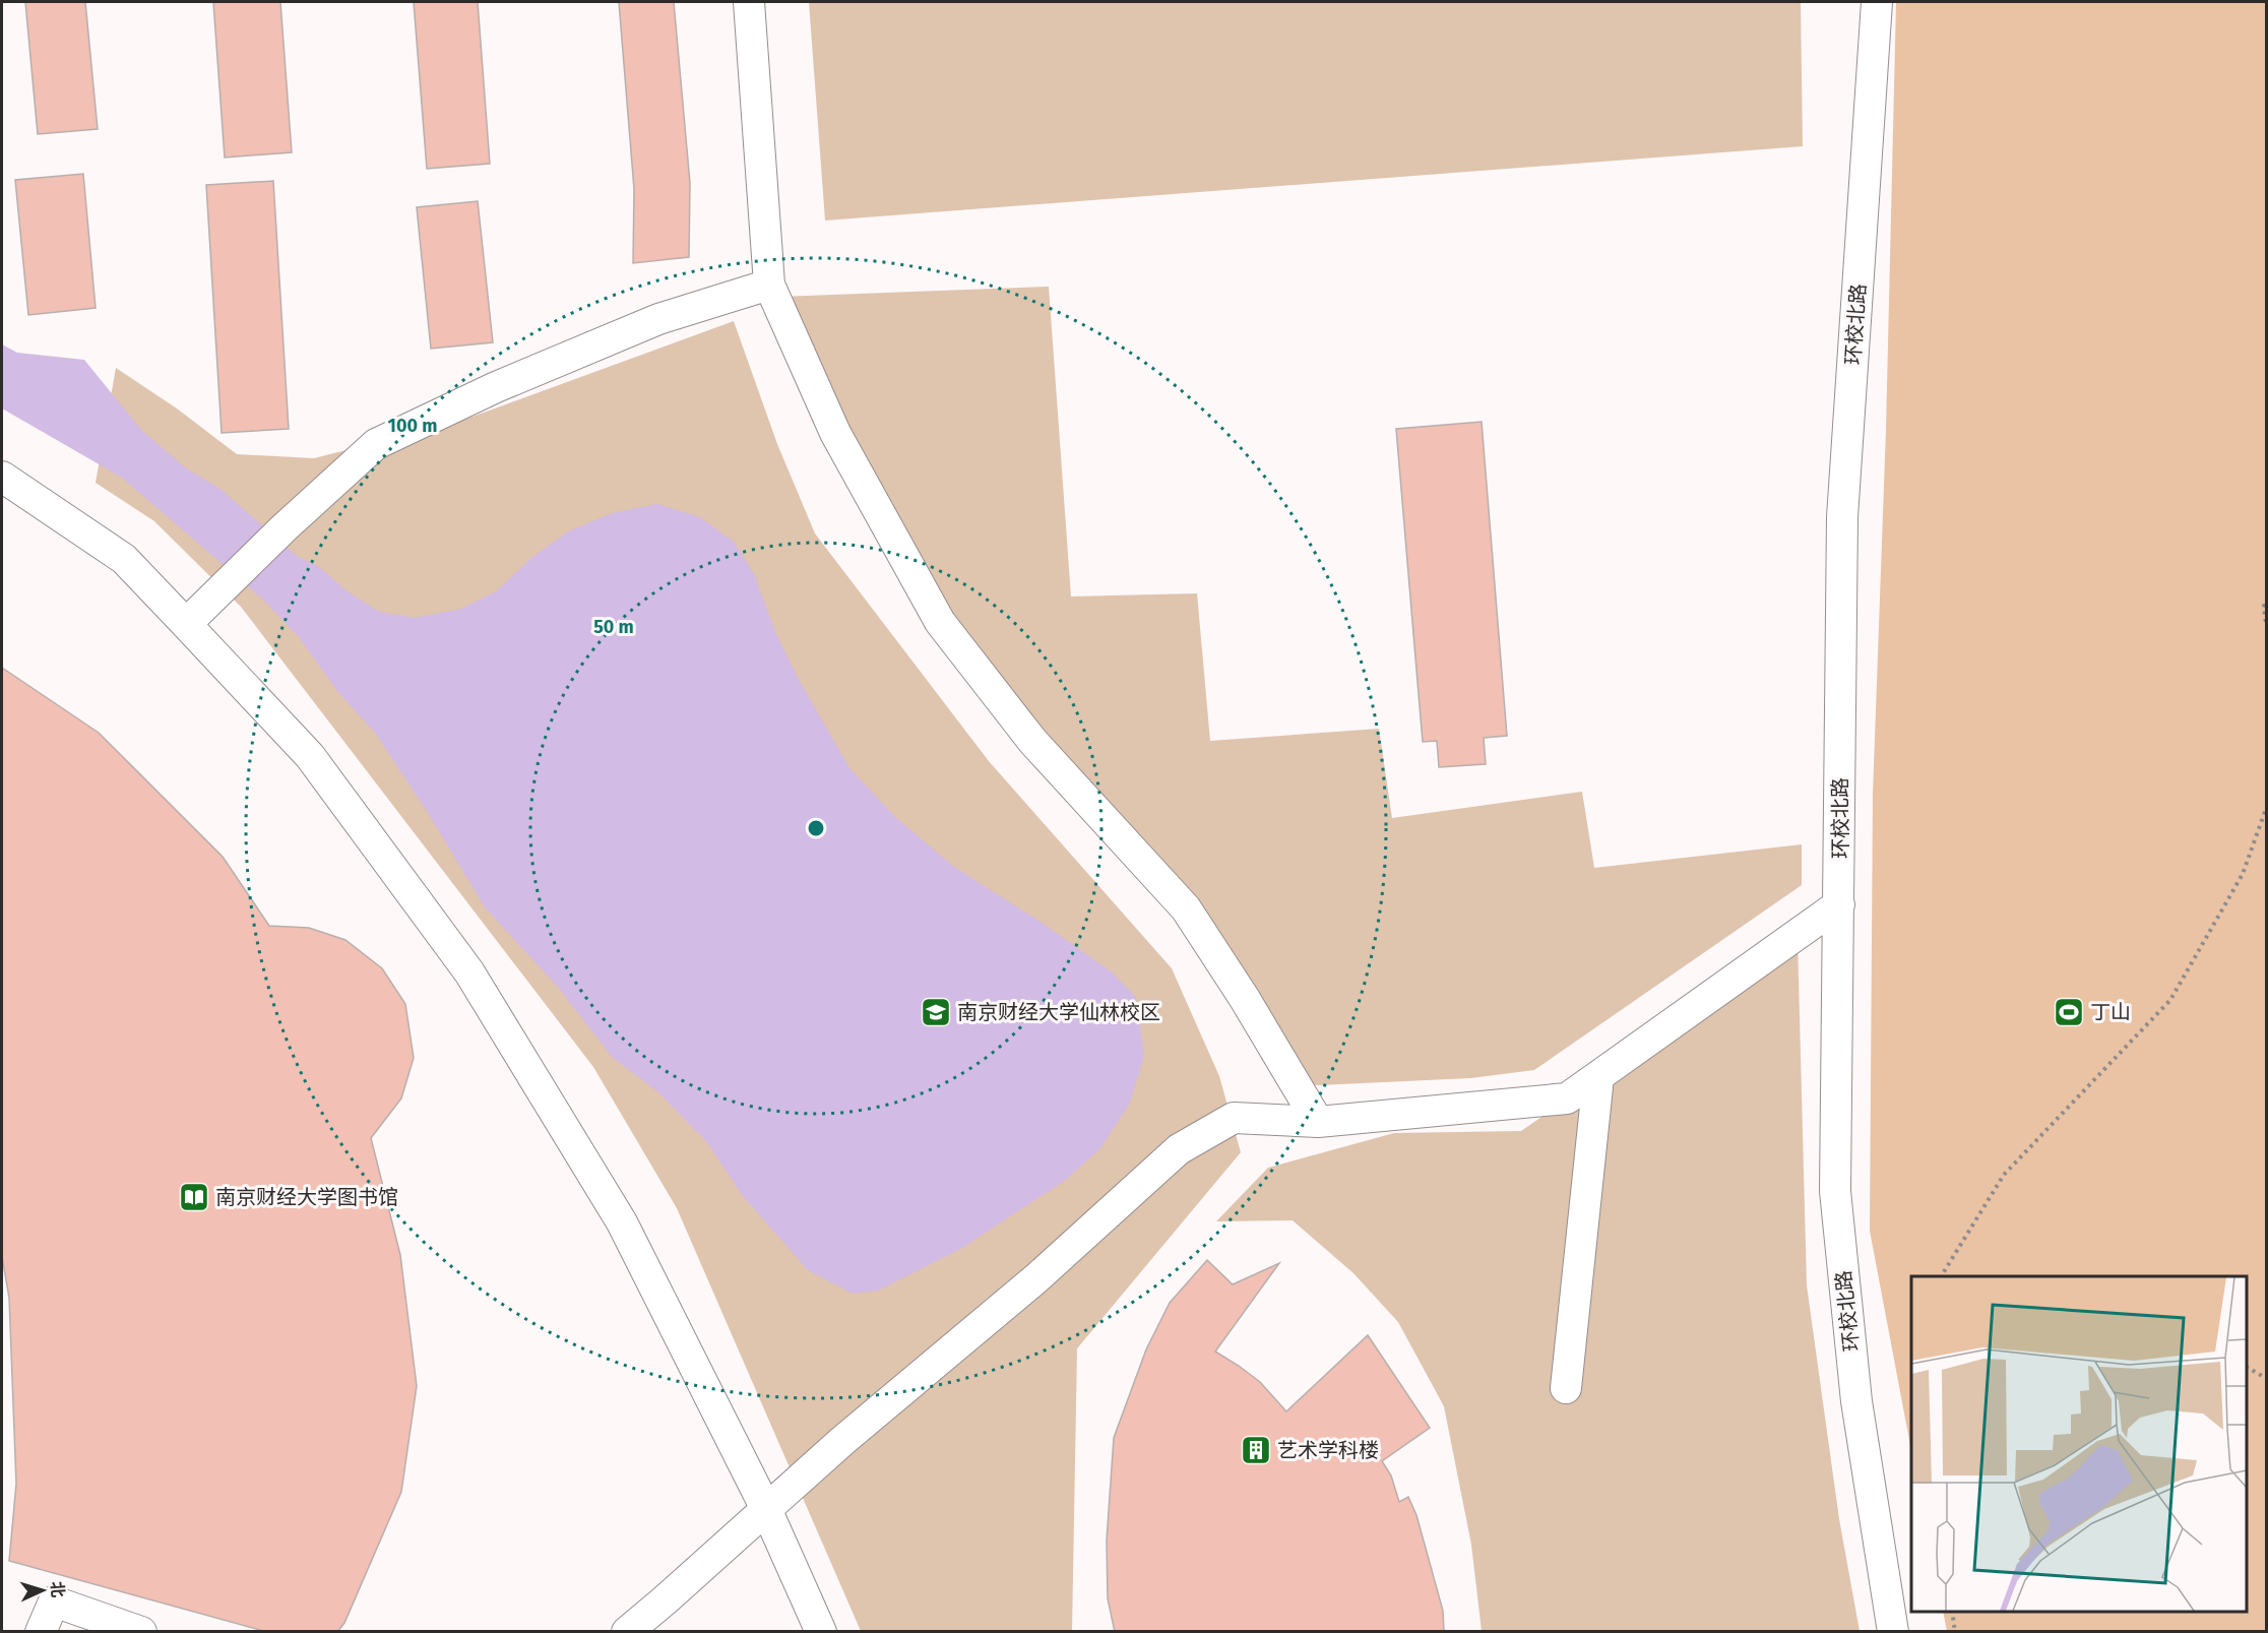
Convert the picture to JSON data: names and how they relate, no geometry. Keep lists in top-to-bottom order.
{
  "streets": {
    "street": ["环校北路"]
  },
  "places": {
    "school or university": ["南京财经大学仙林校区"],
    "sports": ["丁山"],
    "library": ["南京财经大学图书馆"],
    "building": ["艺术学科楼"]
  },
  "north": "right",
  "rings": ["100 m", "50 m"]
}
